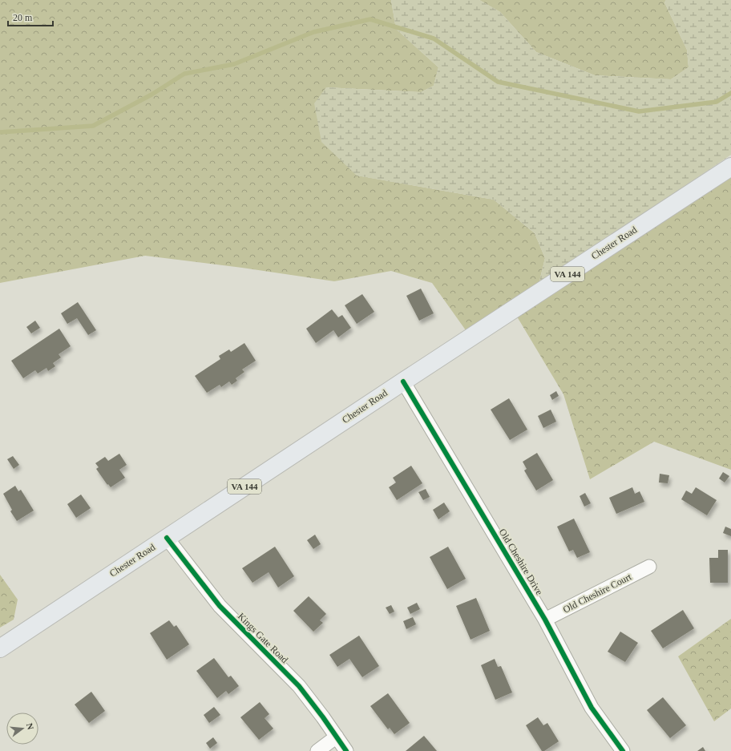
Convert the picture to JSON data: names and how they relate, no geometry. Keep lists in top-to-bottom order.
{
  "streets": {
    "main road": ["Chester Road", "VA 144"],
    "street": ["Old Cheshire Drive", "Old Cheshire Court", "Kings Gate Road"]
  },
  "crossings": [
    ["Chester Road", "Old Cheshire Drive"],
    ["Chester Road", "Kings Gate Road"],
    ["Old Cheshire Drive", "Old Cheshire Court"]
  ],
  "scale_bar": "20 m",
  "north": "right"
}
